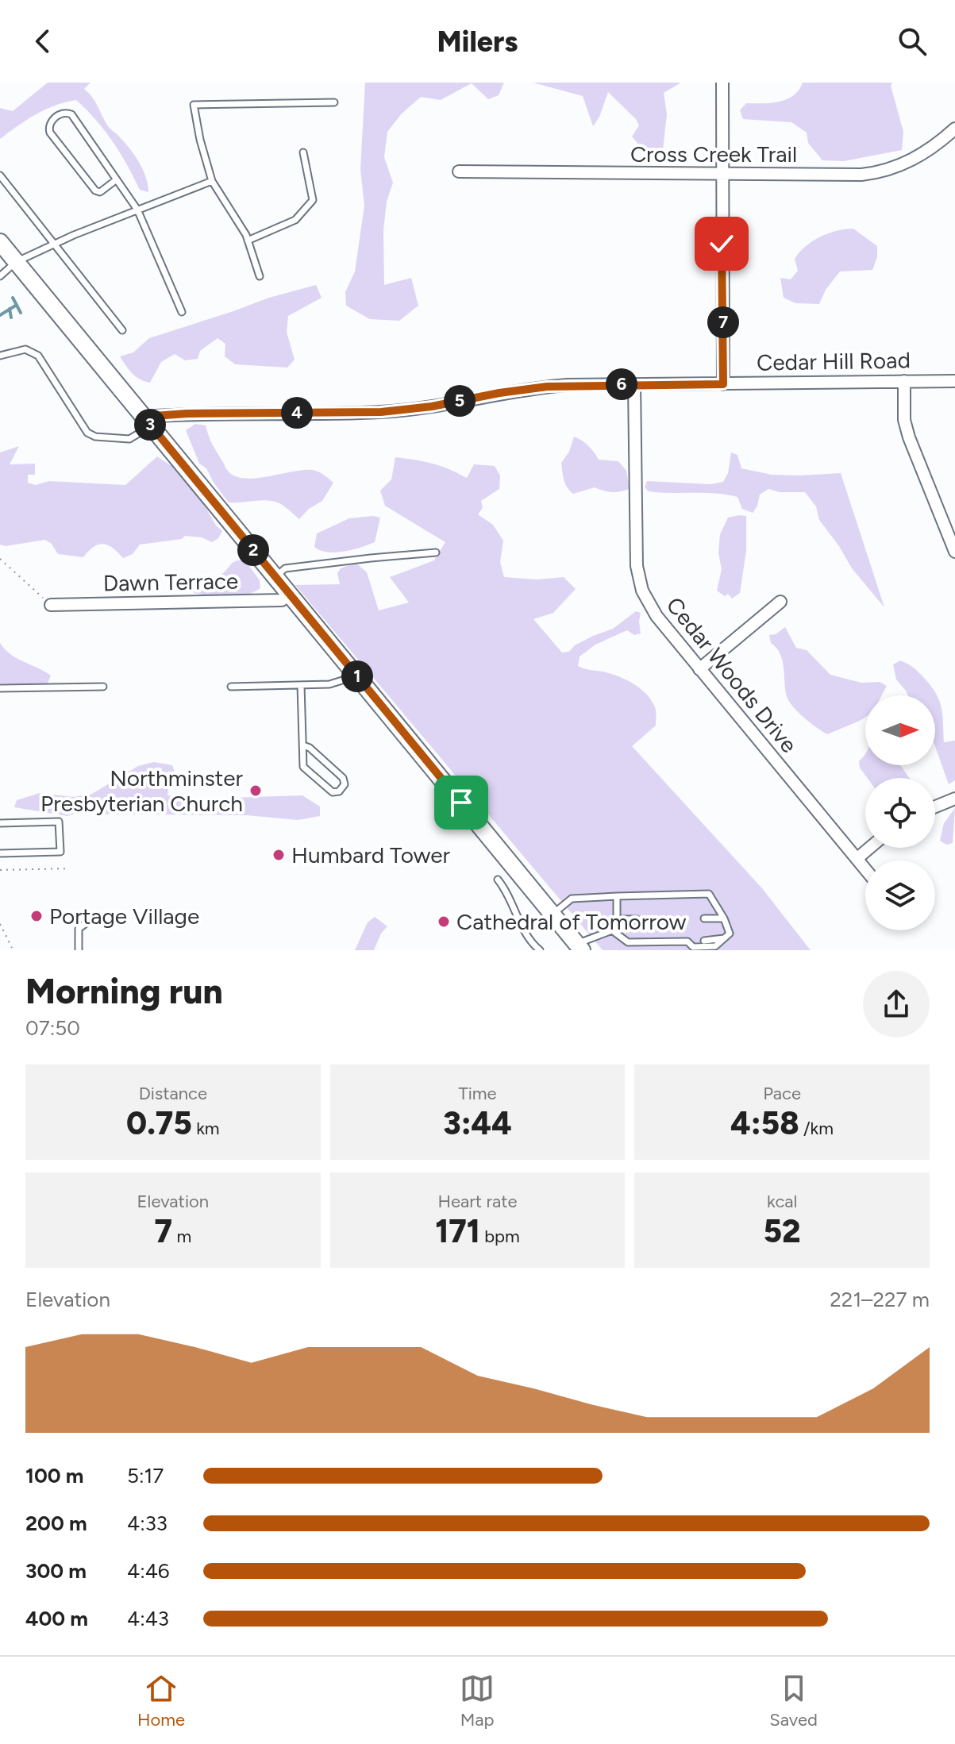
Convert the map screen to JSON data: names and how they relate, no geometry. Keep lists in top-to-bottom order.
{
  "streets": {
    "street": [
      "Cross Creek Trail",
      "Cedar Hill Road",
      "Dawn Terrace",
      "Cedar Woods Drive"
    ]
  },
  "crossings": [
    ["Cedar Hill Road", "Cedar Woods Drive"]
  ],
  "places": [
    "Northminster Presbyterian Church",
    "Humbard Tower",
    "Portage Village",
    "Cathedral of Tomorrow"
  ],
  "north": "right",
  "page": {
    "header": "Milers",
    "pins": [
      "7",
      "6",
      "5",
      "4",
      "3",
      "2",
      "1"
    ],
    "heading": ["Morning run", "07:50"],
    "stats": [
      ["Distance", "0.75 km"],
      ["Time", "3:44"],
      ["Pace", "4:58 /km"],
      ["Elevation", "7 m"],
      ["Heart rate", "171 bpm"],
      ["kcal", "52"]
    ],
    "chart": ["Elevation", "221–227 m"],
    "list": [
      {
        "name": "100 m",
        "note": "5:17"
      },
      {
        "name": "200 m",
        "note": "4:33"
      },
      {
        "name": "300 m",
        "note": "4:46"
      },
      {
        "name": "400 m",
        "note": "4:43"
      }
    ],
    "tabs": ["Home", "Map", "Saved"]
  }
}
